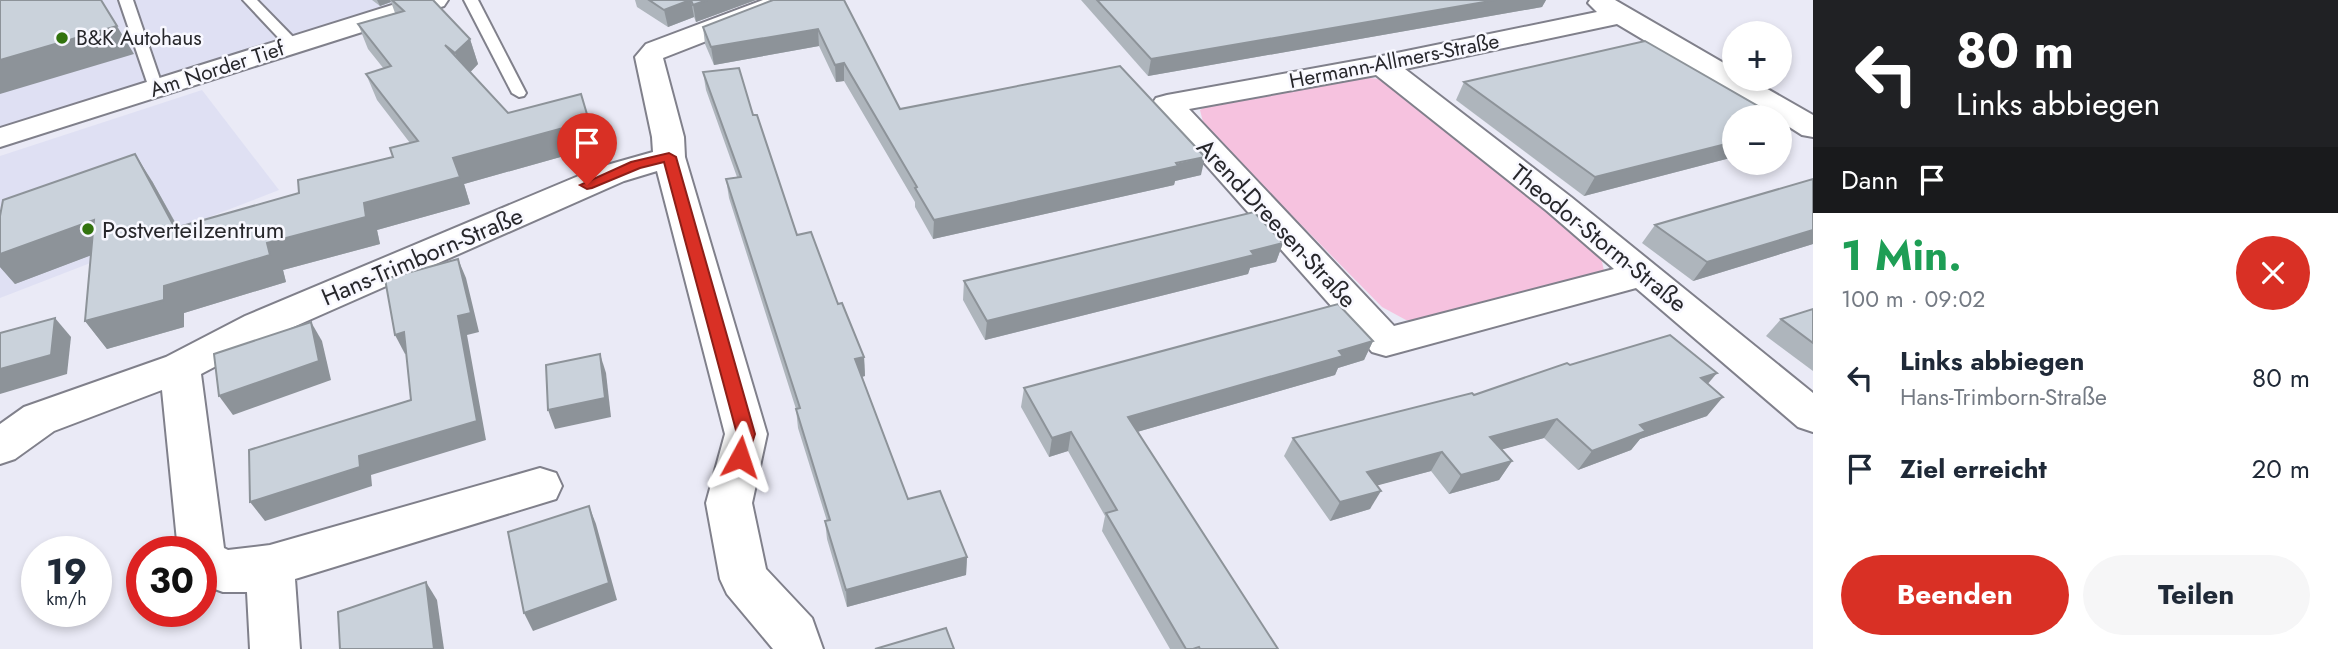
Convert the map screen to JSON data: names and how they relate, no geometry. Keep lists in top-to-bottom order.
{
  "streets": {
    "street": [
      "Hermann-Allmers-Straße",
      "Am Norder Tief",
      "Arend-Dreesen-Straße",
      "Theodor-Storm-Straße",
      "Hans-Trimborn-Straße"
    ]
  },
  "crossings": [
    ["Hermann-Allmers-Straße", "Arend-Dreesen-Straße"],
    ["Hermann-Allmers-Straße", "Theodor-Storm-Straße"],
    ["Arend-Dreesen-Straße", "Theodor-Storm-Straße"]
  ],
  "places": ["B&K Autohaus", "Postverteilzentrum"],
  "page": {
    "turn": ["80 m", "Links abbiegen"],
    "map_buttons": ["+", "−"],
    "then": "Dann",
    "heading": ["1 Min.", "100 m · 09:02"],
    "list": [
      {
        "name": "Links abbiegen",
        "note": "Hans-Trimborn-Straße",
        "value": "80 m"
      },
      {
        "name": "Ziel erreicht",
        "value": "20 m"
      }
    ],
    "speed": "19 km/h",
    "limit": "30",
    "buttons": ["Beenden", "Teilen"]
  }
}
